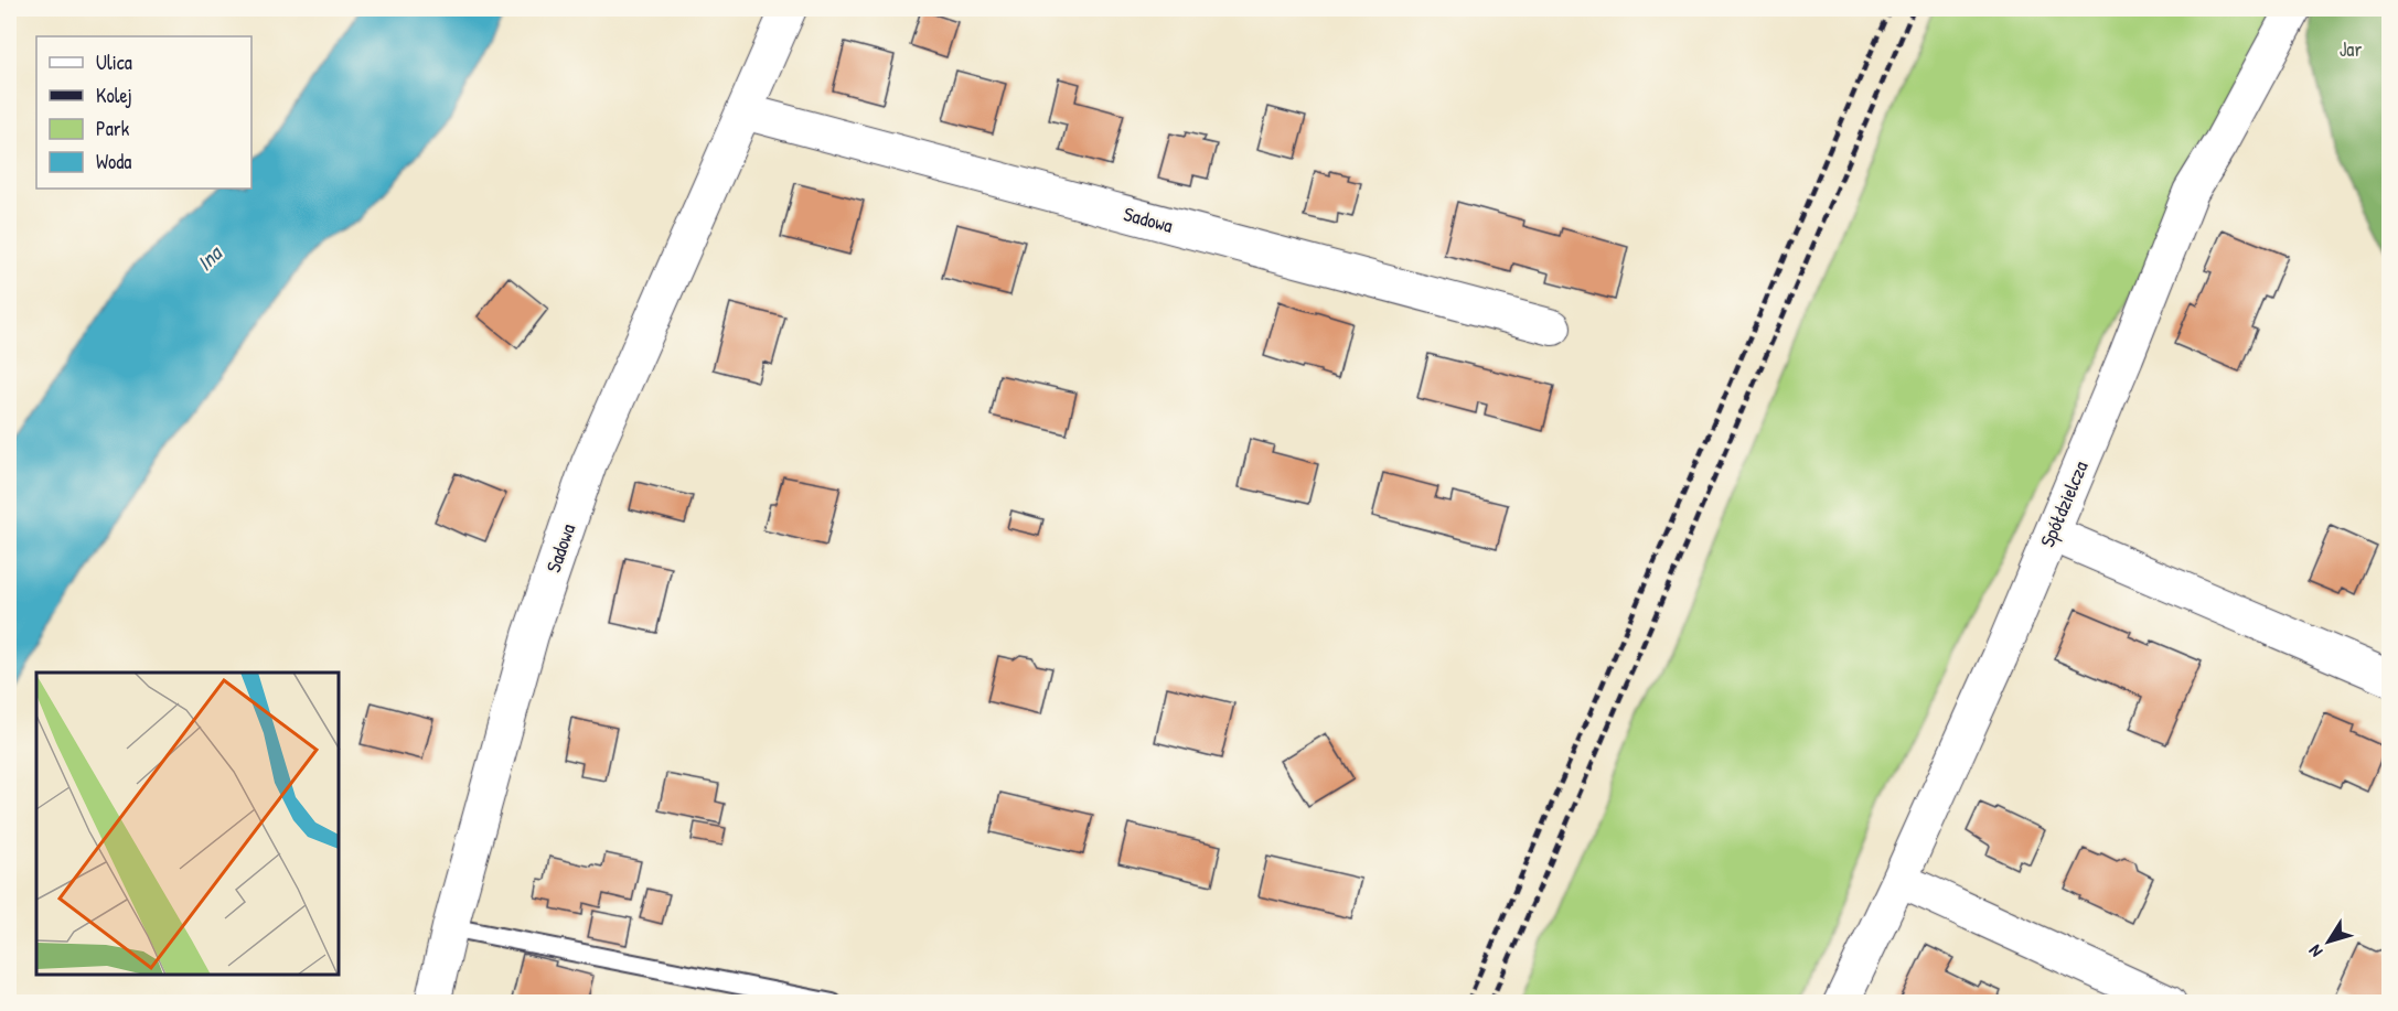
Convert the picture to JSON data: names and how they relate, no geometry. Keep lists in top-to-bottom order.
{
  "streets": {
    "street": ["Sadowa", "Spółdzielcza"]
  },
  "water": ["Ina"],
  "parks": ["Jar"],
  "legend": [
    "Ulica",
    "Kolej",
    "Park",
    "Woda"
  ],
  "north": "bottom left"
}
